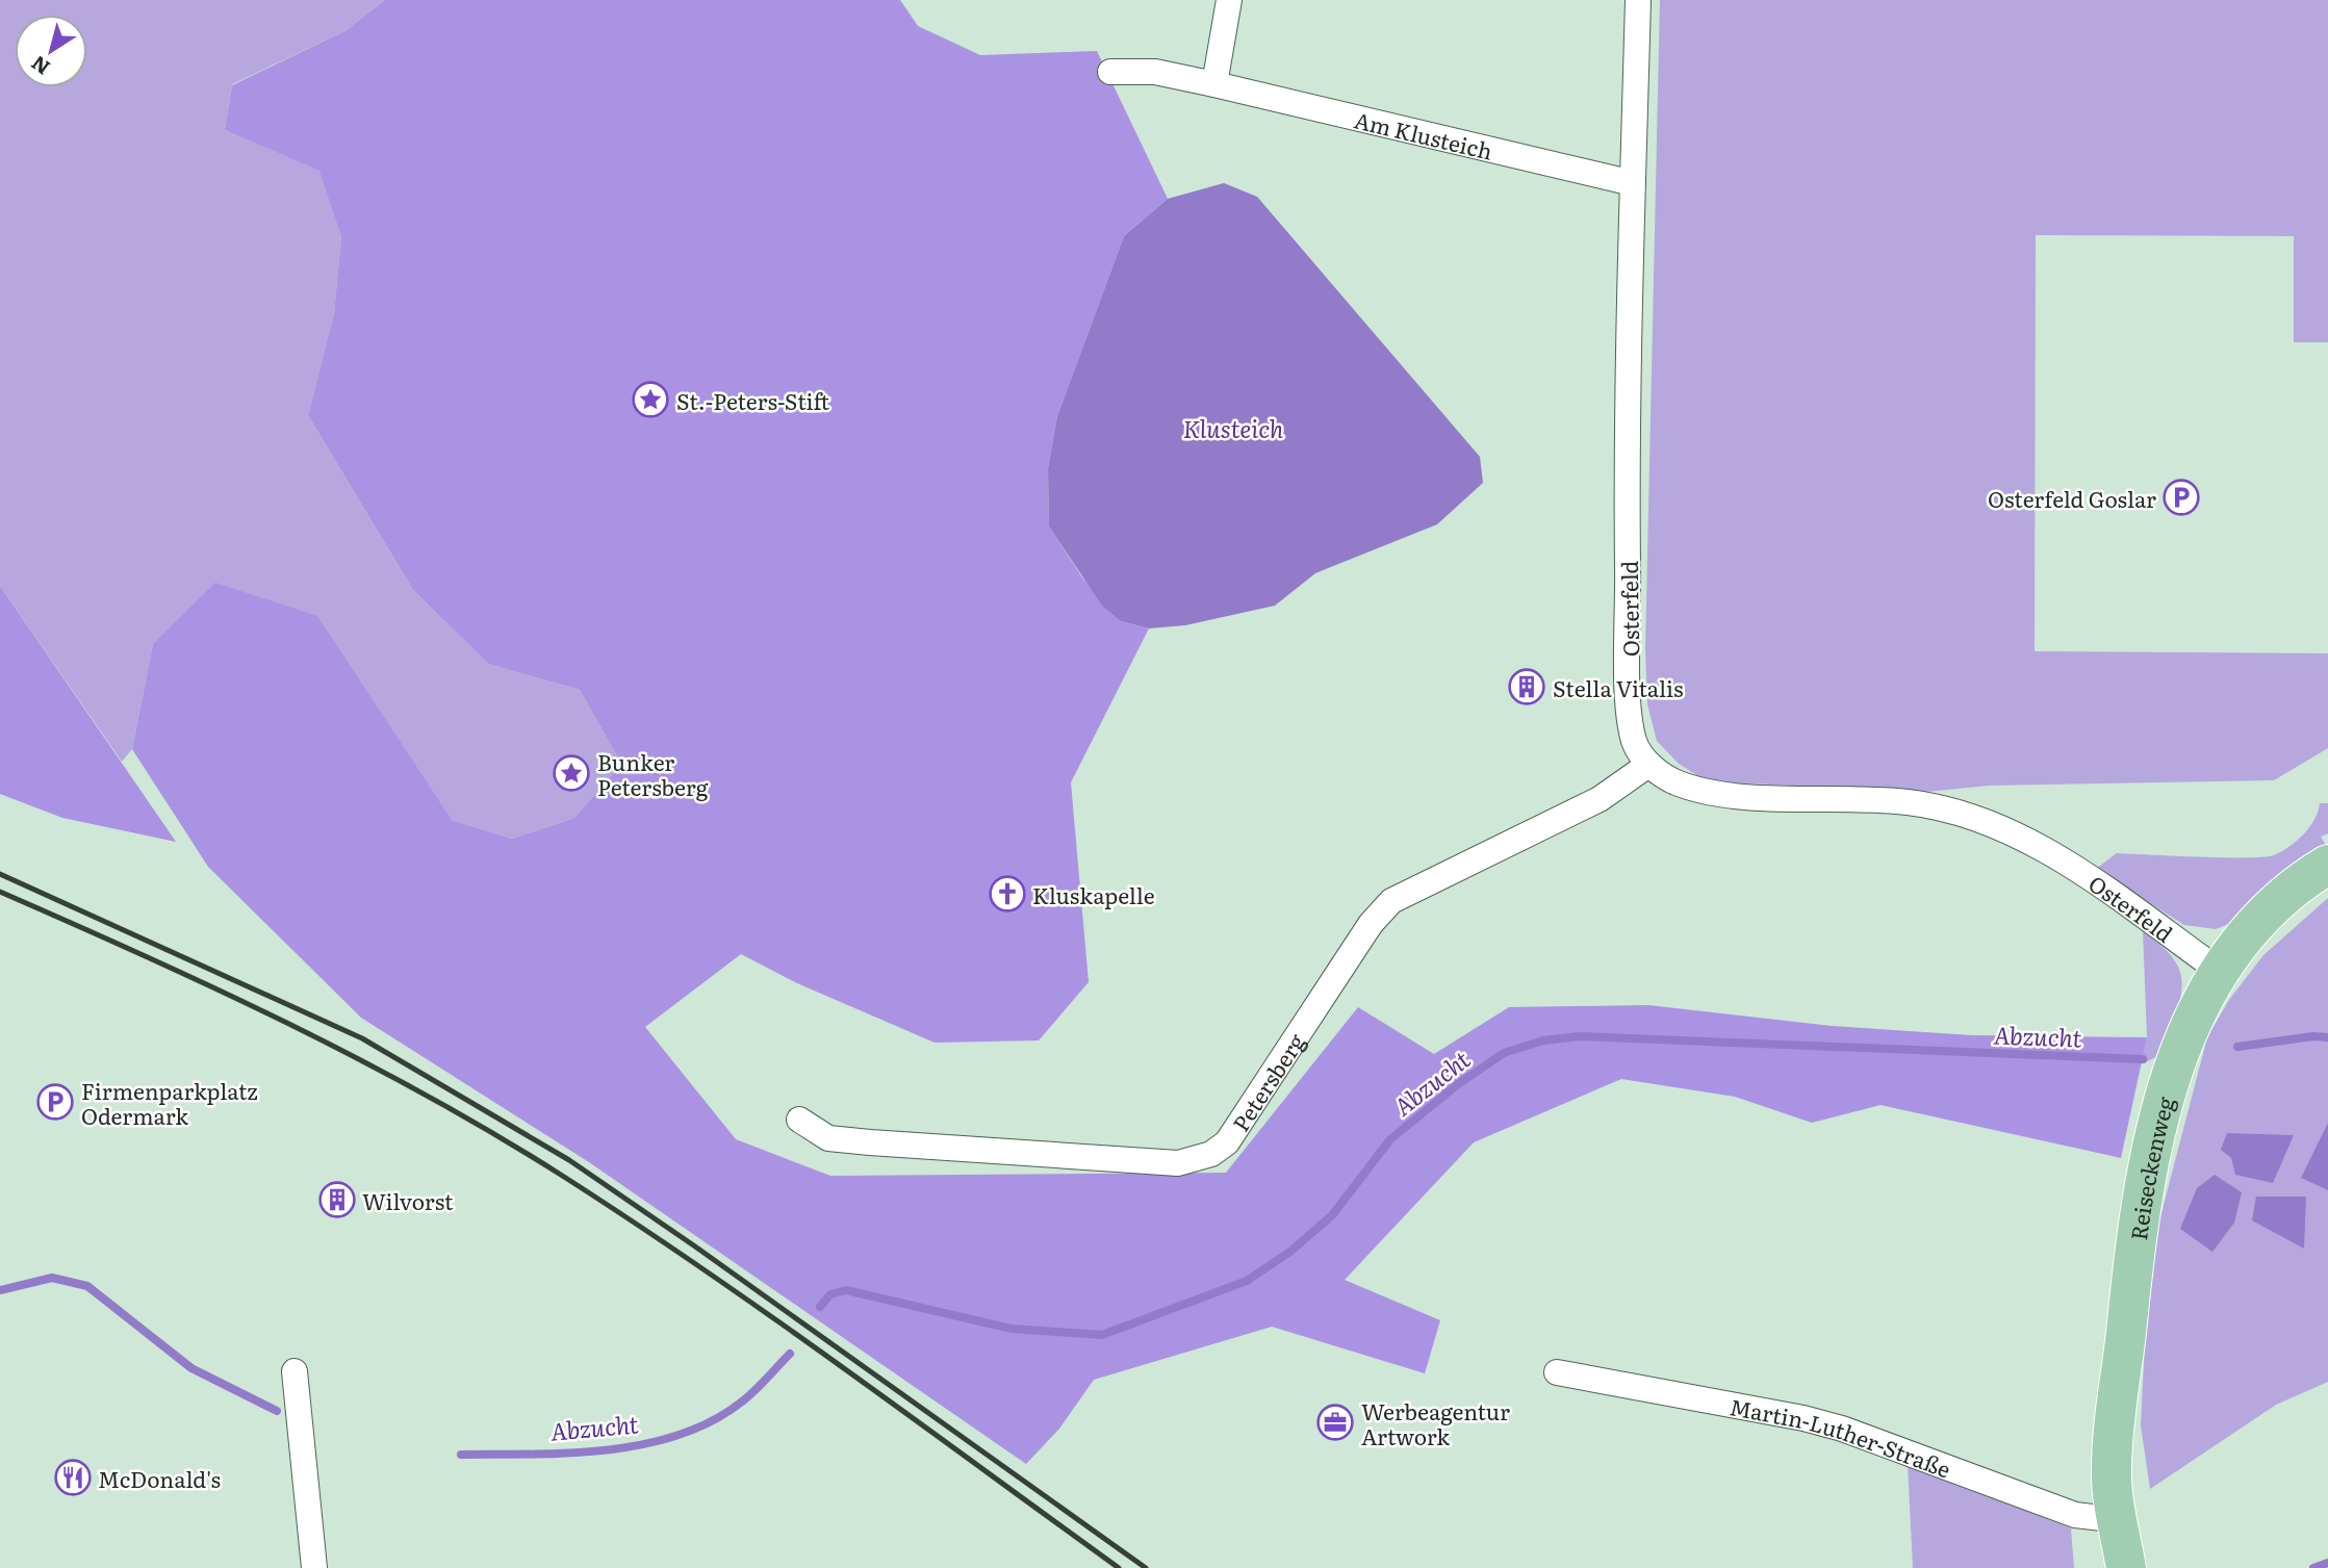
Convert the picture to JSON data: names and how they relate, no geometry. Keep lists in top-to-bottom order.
{
  "streets": {
    "main road": ["Reiseckenweg"],
    "street": [
      "Am Klusteich",
      "Osterfeld",
      "Petersberg",
      "Martin-Luther-Straße"
    ]
  },
  "crossings": [
    ["Am Klusteich", "Osterfeld"],
    ["Osterfeld", "Petersberg"],
    ["Osterfeld", "Reiseckenweg"],
    ["Reiseckenweg", "Martin-Luther-Straße"]
  ],
  "water": ["Klusteich", "Abzucht"],
  "places": {
    "place": ["St.-Peters-Stift", "Bunker Petersberg"],
    "parking": ["Osterfeld Goslar", "Firmenparkplatz Odermark"],
    "building": ["Stella Vitalis", "Wilvorst"],
    "church": ["Kluskapelle"],
    "office": ["Werbeagentur Artwork"],
    "restaurant": ["McDonald's"]
  },
  "north": "bottom left"
}
